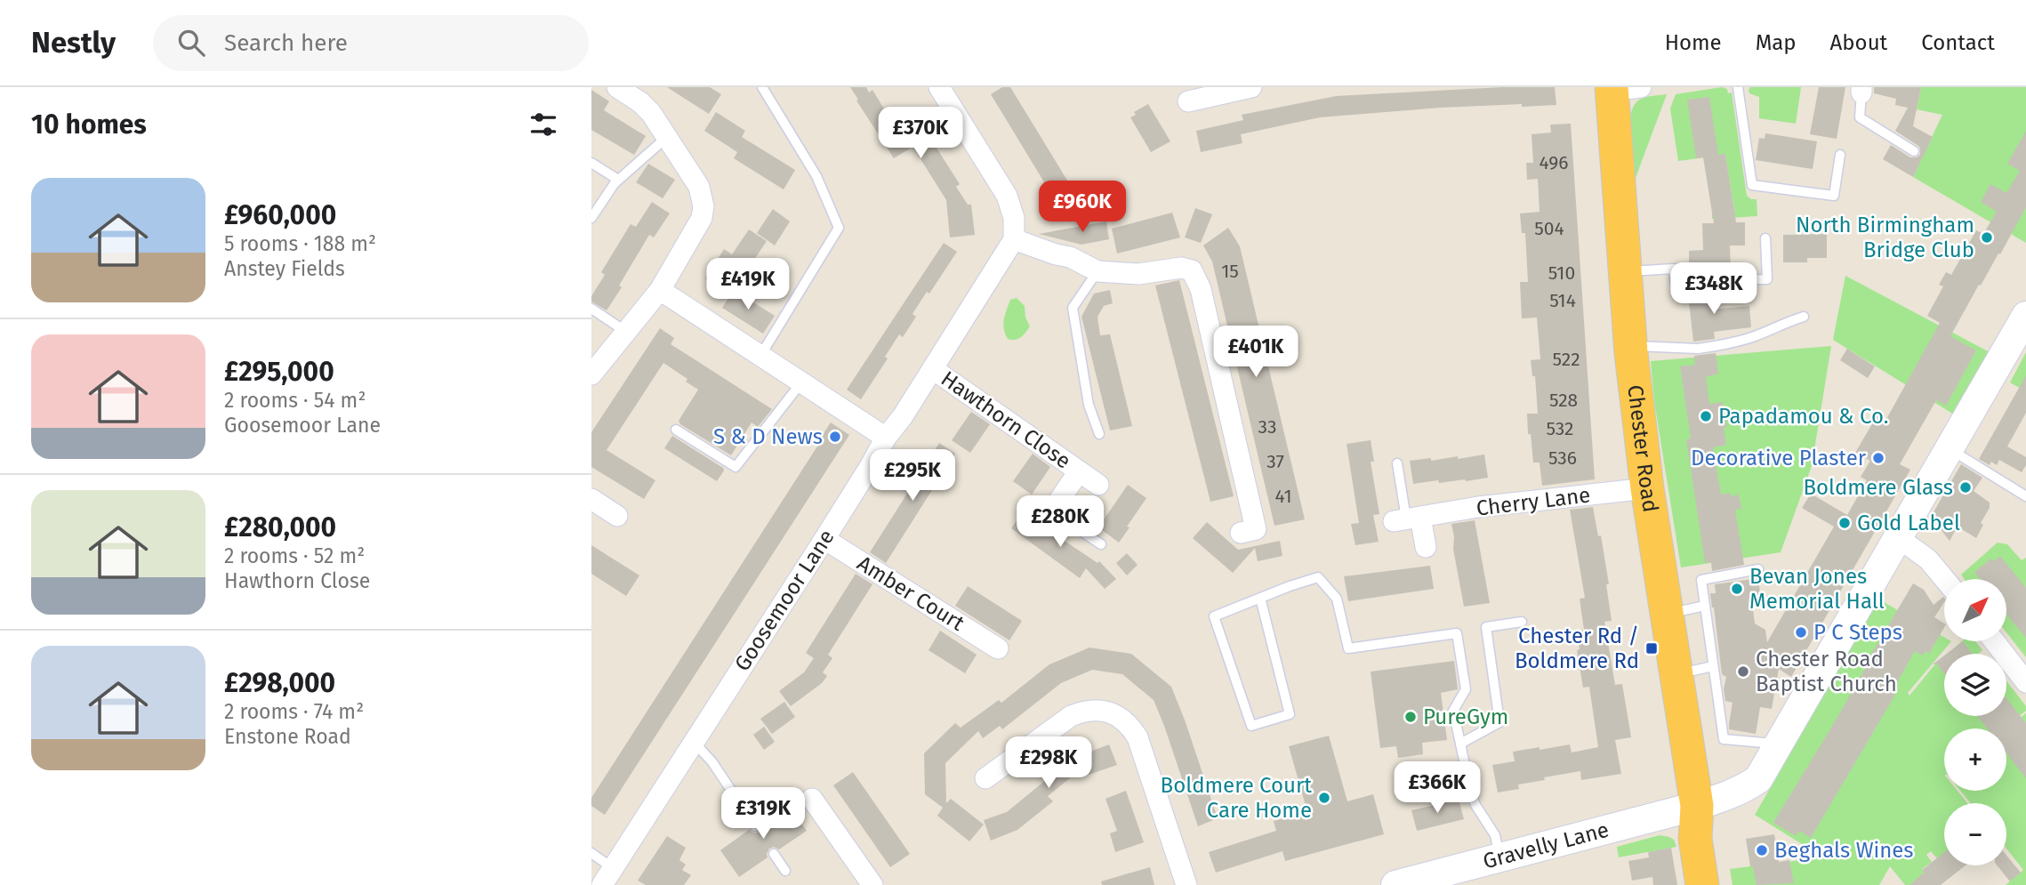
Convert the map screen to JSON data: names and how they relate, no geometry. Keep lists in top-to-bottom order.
{
  "streets": {
    "highway": ["Chester Road"],
    "main road": ["Gravelly Lane"],
    "street": [
      "Hawthorn Close",
      "Cherry Lane",
      "Amber Court",
      "Goosemoor Lane"
    ]
  },
  "crossings": [
    ["Hawthorn Close", "Goosemoor Lane"],
    ["Chester Road", "Cherry Lane"],
    ["Chester Road", "Gravelly Lane"],
    ["Amber Court", "Goosemoor Lane"]
  ],
  "places": {
    "other": [
      "North Birmingham Bridge Club",
      "Papadamou & Co.",
      "S & D News",
      "Decorative Plaster",
      "Boldmere Glass",
      "Gold Label",
      "Bevan Jones Memorial Hall",
      "P C Steps",
      "Chester Road Baptist Church",
      "PureGym",
      "Boldmere Court Care Home",
      "Beghals Wines"
    ],
    "transit": ["Chester Rd / Boldmere Rd"]
  },
  "house_numbers": [
    "496",
    "504",
    "15",
    "510",
    "514",
    "522",
    "528",
    "33",
    "532",
    "536",
    "37",
    "41"
  ],
  "north": "top right",
  "page": {
    "header": "Nestly",
    "search": "Search here",
    "nav": [
      "Home",
      "Map",
      "About",
      "Contact"
    ],
    "heading": "10 homes",
    "price": [
      "£370K",
      "£960K",
      "£419K",
      "£348K",
      "£401K",
      "£295K",
      "£280K",
      "£298K",
      "£366K",
      "£319K"
    ],
    "list": [
      {
        "name": "£960,000",
        "note": "5 rooms · 188 m² · Anstey Fields"
      },
      {
        "name": "£295,000",
        "note": "2 rooms · 54 m² · Goosemoor Lane"
      },
      {
        "name": "£280,000",
        "note": "2 rooms · 52 m² · Hawthorn Close"
      },
      {
        "name": "£298,000",
        "note": "2 rooms · 74 m² · Enstone Road"
      }
    ],
    "map_buttons": ["+", "−"]
  }
}
